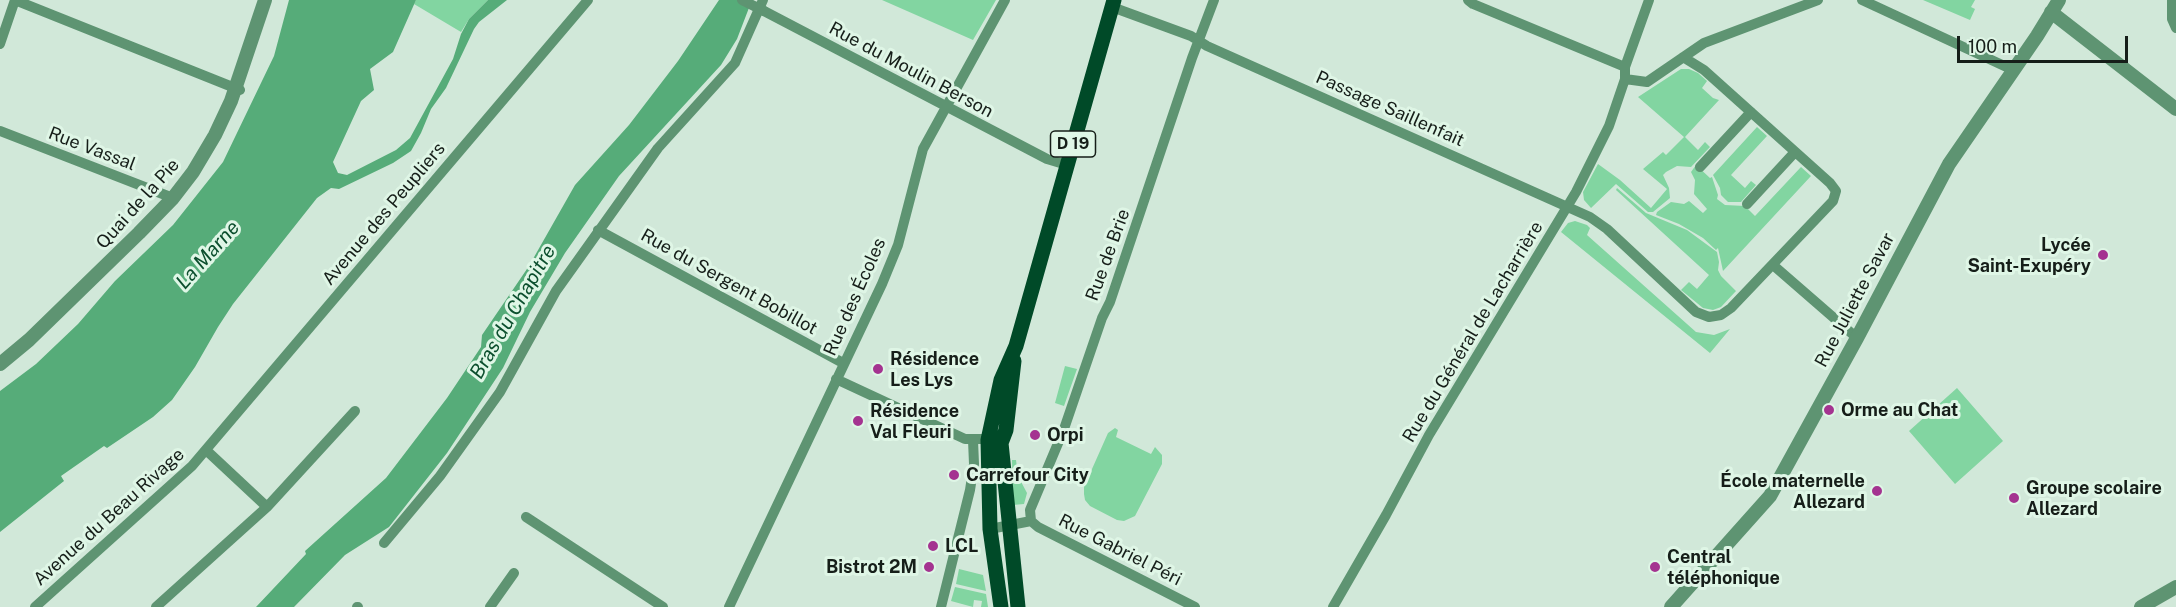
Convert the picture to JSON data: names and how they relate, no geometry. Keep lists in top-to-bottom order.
{
  "streets": {
    "main road": ["D 19"],
    "street": [
      "Rue du Moulin Berson",
      "Passage Saillenfait",
      "Rue Vassal",
      "Quai de la Pie",
      "Avenue des Peupliers",
      "Rue de Brie",
      "Rue du Sergent Bobillot",
      "Rue des Écoles",
      "Rue Juliette Savar",
      "Rue du Général de Lacharrière",
      "Avenue du Beau Rivage",
      "Rue Gabriel Péri"
    ]
  },
  "crossings": [
    ["Rue du Moulin Berson", "D 19"],
    ["Rue du Moulin Berson", "Rue des Écoles"],
    ["Passage Saillenfait", "D 19"],
    ["Passage Saillenfait", "Rue de Brie"],
    ["Passage Saillenfait", "Rue du Général de Lacharrière"],
    ["Rue Vassal", "Quai de la Pie"],
    ["Avenue des Peupliers", "Avenue du Beau Rivage"],
    ["Rue de Brie", "Rue Gabriel Péri"],
    ["Rue du Sergent Bobillot", "Rue des Écoles"]
  ],
  "water": ["La Marne", "Bras du Chapitre"],
  "places": [
    "Lycée Saint-Exupéry",
    "Résidence Les Lys",
    "Orme au Chat",
    "Résidence Val Fleuri",
    "Orpi",
    "Carrefour City",
    "École maternelle Allezard",
    "Groupe scolaire Allezard",
    "LCL",
    "Bistrot 2M",
    "Central téléphonique"
  ],
  "scale_bar": "100 m"
}
